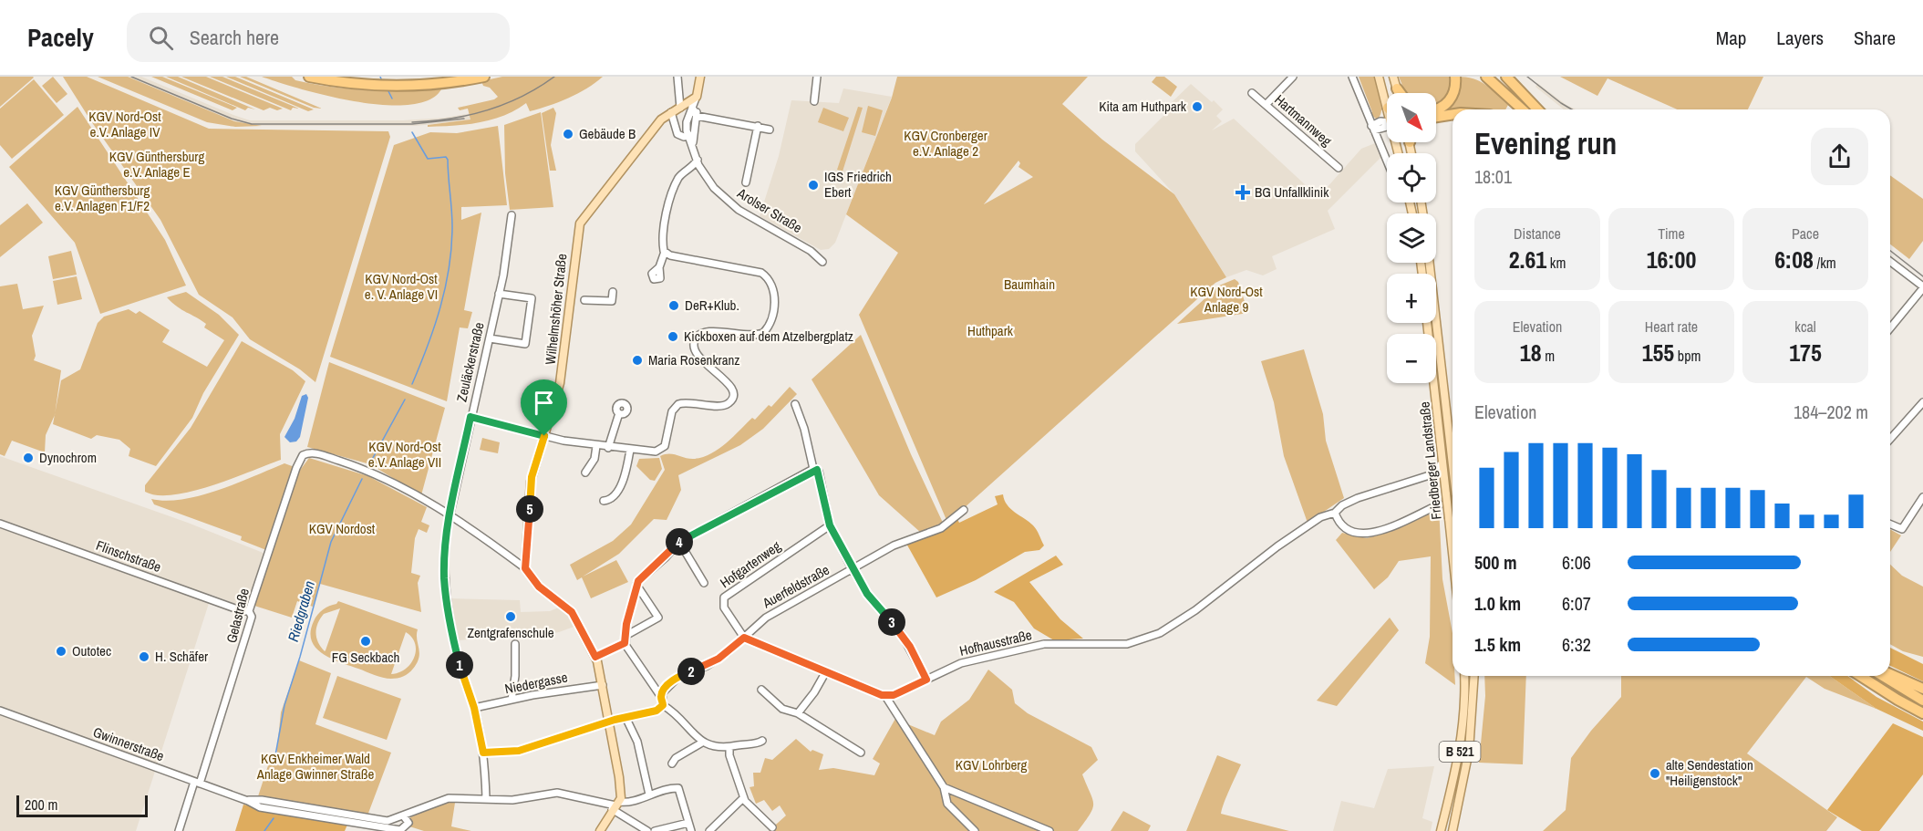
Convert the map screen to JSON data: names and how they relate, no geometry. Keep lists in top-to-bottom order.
{
  "streets": {
    "main road": ["Wilhelmshöher Straße", "Friedberger Landstraße", "B 521"],
    "street": [
      "Hartmannweg",
      "Arolser Straße",
      "Zeuläckerstraße",
      "Flinschstraße",
      "Hofgartenweg",
      "Auerfeldstraße",
      "Gelastraße",
      "Hofhausstraße",
      "Niedergasse",
      "Gwinnerstraße"
    ]
  },
  "crossings": [
    ["Zeuläckerstraße", "Gelastraße"],
    ["Zeuläckerstraße", "Niedergasse"],
    ["Flinschstraße", "Gelastraße"],
    ["Hofgartenweg", "Auerfeldstraße"],
    ["Gelastraße", "Gwinnerstraße"]
  ],
  "water": ["Riedgraben"],
  "parks": [
    "KGV Nord-Ost e.V. Anlage IV",
    "KGV Cronberger e.V. Anlage 2",
    "KGV Günthersburg e.V. Anlage E",
    "KGV Günthersburg e.V. Anlagen F1/F2",
    "KGV Nord-Ost e. V. Anlage VI",
    "Baumhain",
    "KGV Nord-Ost Anlage 9",
    "Huthpark",
    "KGV Nord-Ost e.V. Anlage VII",
    "KGV Nordost",
    "KGV Enkheimer Wald Anlage Gwinner Straße",
    "KGV Lohrberg"
  ],
  "places": {
    "other": [
      "Kita am Huthpark",
      "Gebäude B",
      "IGS Friedrich Ebert",
      "DeR+Klub.",
      "Kickboxen auf dem Atzelbergplatz",
      "Maria Rosenkranz",
      "Dynochrom",
      "Zentgrafenschule",
      "FG Seckbach",
      "Outotec",
      "H. Schäfer",
      "alte Sendestation \"Heiligenstock\""
    ],
    "health": ["BG Unfallklinik"]
  },
  "scale_bar": "200 m",
  "north": "bottom right",
  "page": {
    "header": "Pacely",
    "search": "Search here",
    "nav": ["Map", "Layers", "Share"],
    "map_buttons": ["+", "−"],
    "heading": ["Evening run", "18:01"],
    "stats": [
      ["Distance", "2.61 km"],
      ["Time", "16:00"],
      ["Pace", "6:08 /km"],
      ["Elevation", "18 m"],
      ["Heart rate", "155 bpm"],
      ["kcal", "175"]
    ],
    "chart": ["Elevation", "184–202 m"],
    "pins": [
      "5",
      "4",
      "3",
      "1",
      "2"
    ],
    "list": [
      {
        "name": "500 m",
        "note": "6:06"
      },
      {
        "name": "1.0 km",
        "note": "6:07"
      },
      {
        "name": "1.5 km",
        "note": "6:32"
      }
    ],
    "scale": "200 m"
  }
}
